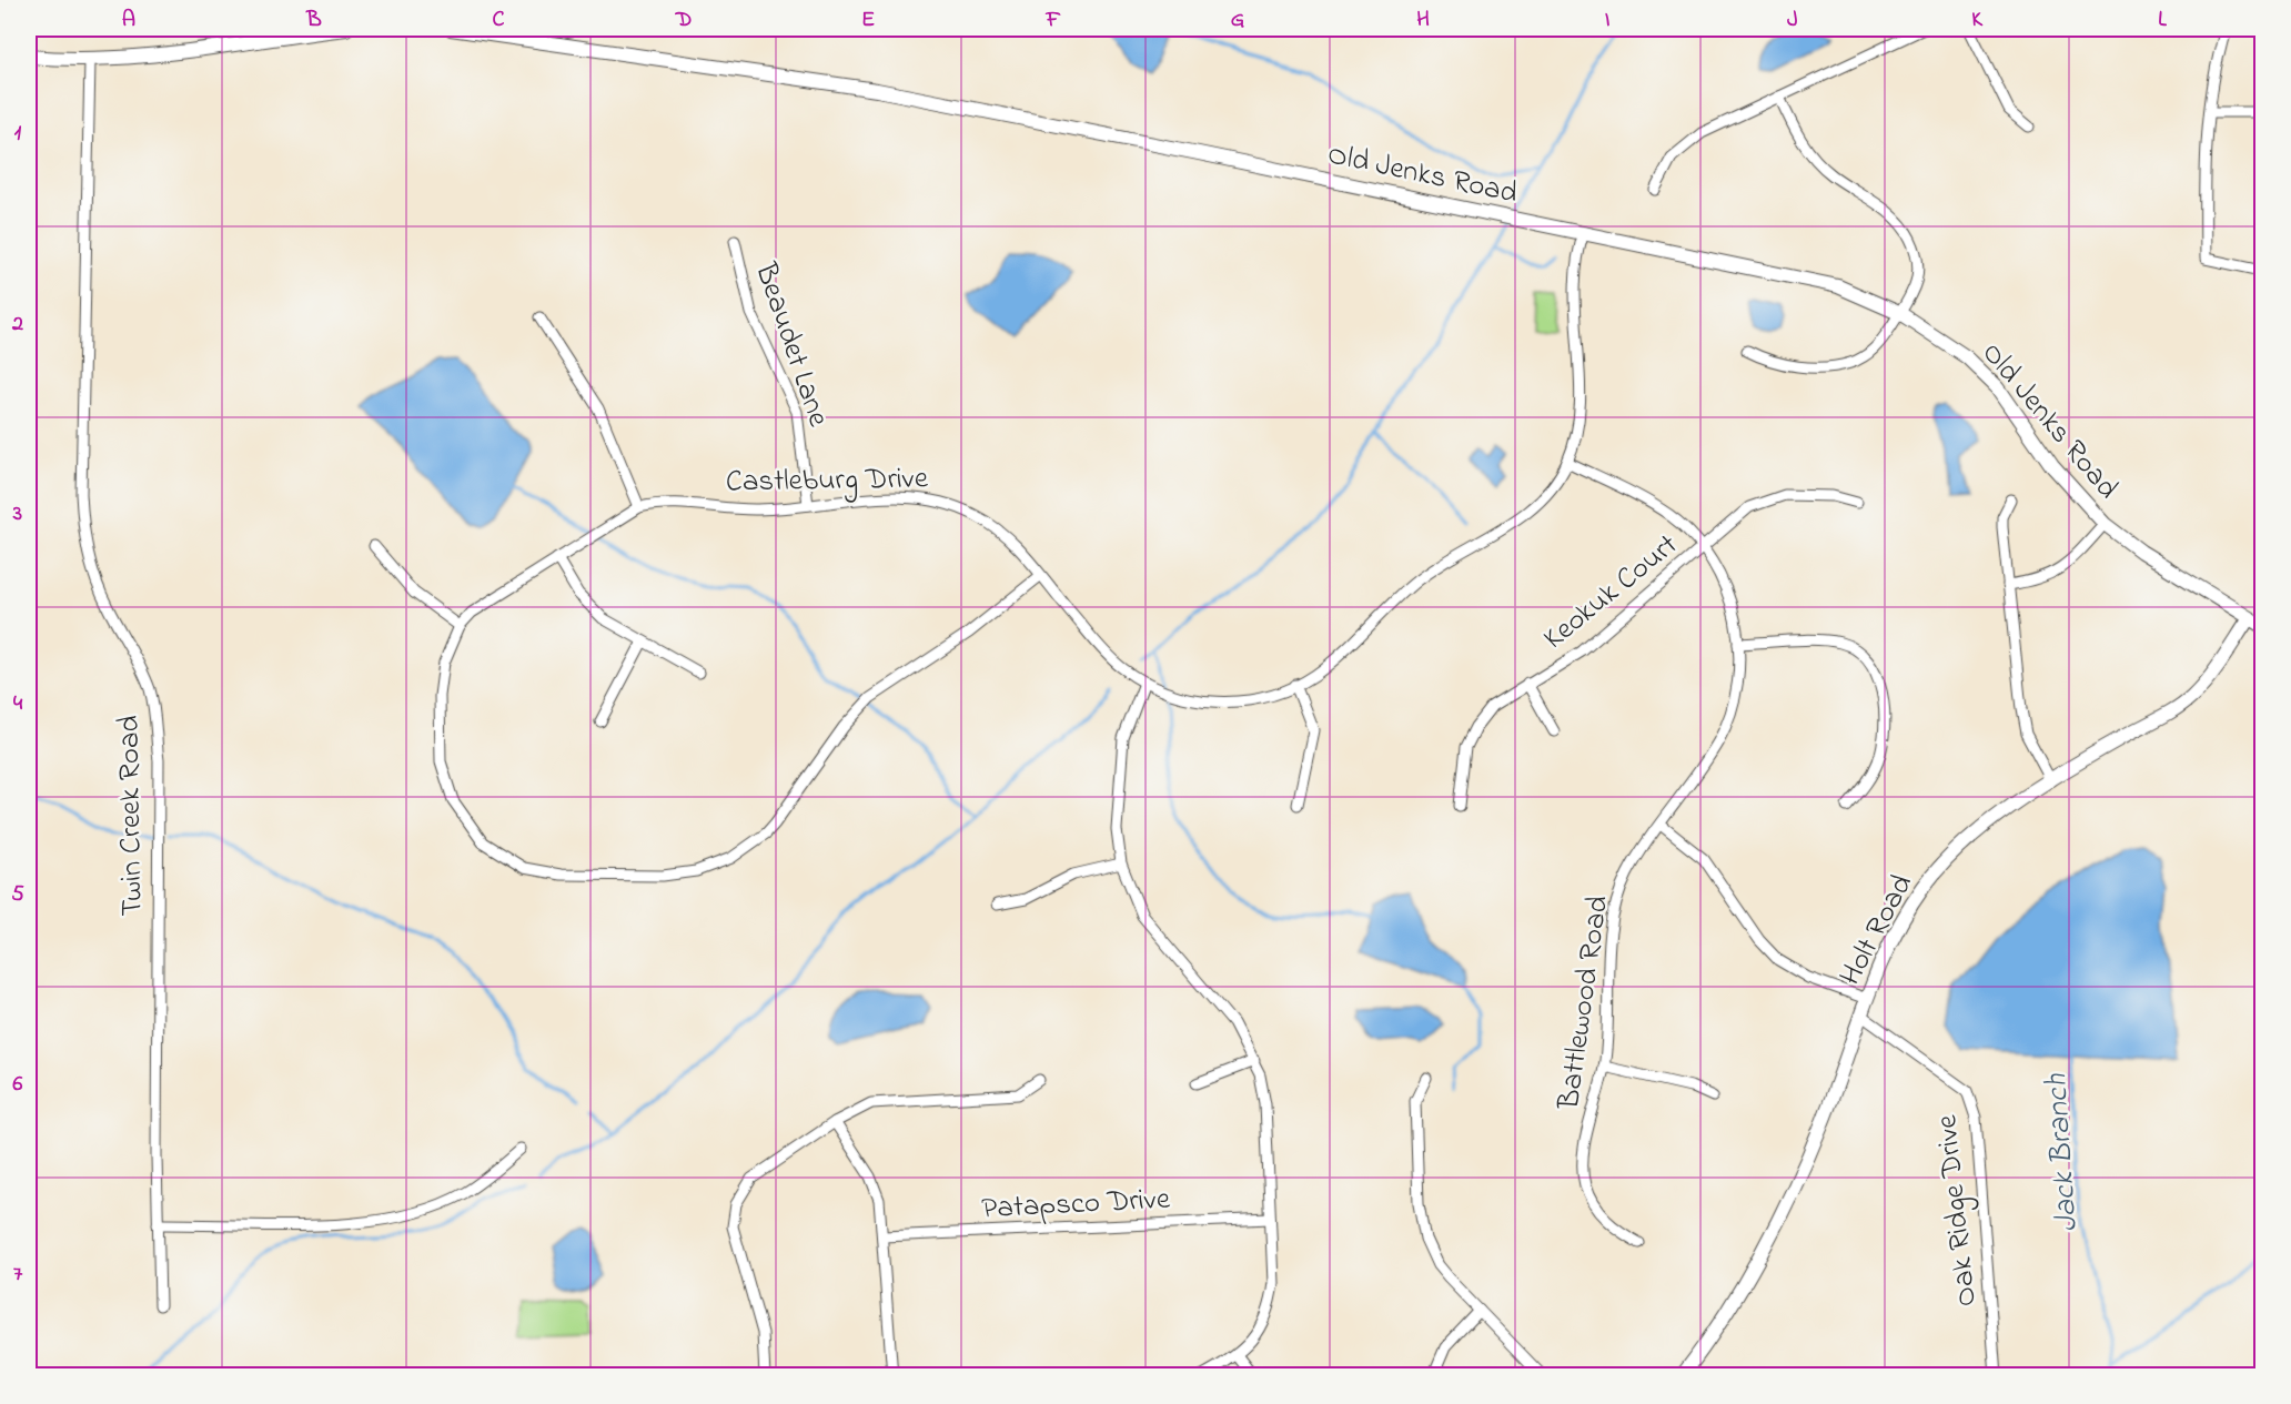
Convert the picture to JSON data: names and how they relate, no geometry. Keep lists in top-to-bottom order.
{
  "streets": {
    "street": [
      "Old Jenks Road",
      "Beaudet Lane",
      "Castleburg Drive",
      "Keokuk Court",
      "Twin Creek Road",
      "Holt Road",
      "Battlewood Road",
      "Patapsco Drive",
      "Oak Ridge Drive"
    ]
  },
  "crossings": [
    ["Old Jenks Road", "Castleburg Drive"],
    ["Old Jenks Road", "Holt Road"],
    ["Beaudet Lane", "Castleburg Drive"],
    ["Castleburg Drive", "Battlewood Road"],
    ["Keokuk Court", "Battlewood Road"],
    ["Holt Road", "Oak Ridge Drive"]
  ],
  "water": ["Jack Branch"],
  "grid": {
    "columns": [
      "A",
      "B",
      "C",
      "D",
      "E",
      "F",
      "G",
      "H",
      "I",
      "J",
      "K",
      "L"
    ],
    "rows": [
      "1",
      "2",
      "3",
      "4",
      "5",
      "6",
      "7"
    ]
  }
}
